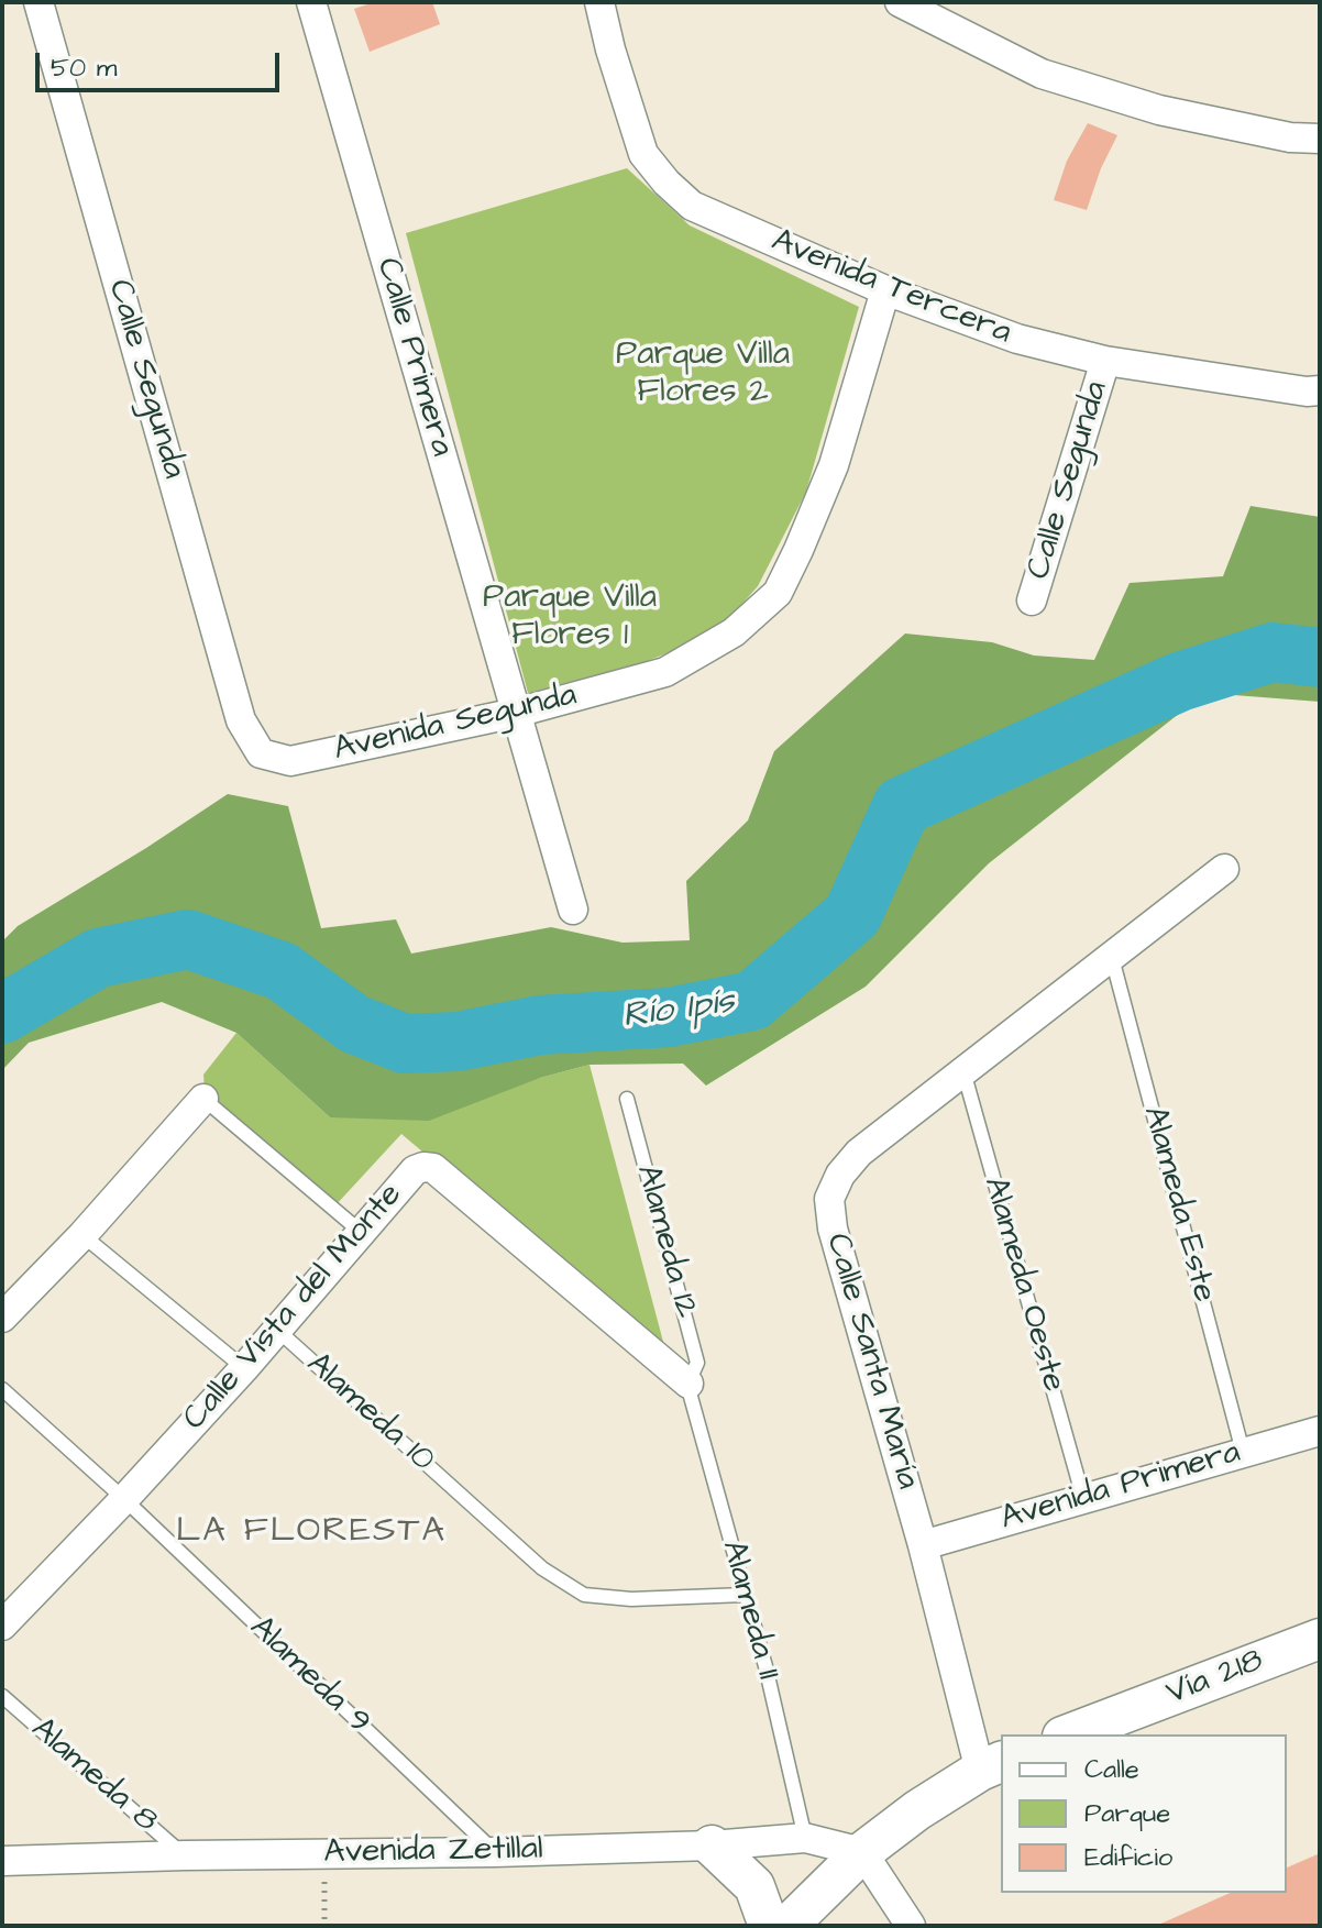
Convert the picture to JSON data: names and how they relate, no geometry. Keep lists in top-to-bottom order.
{
  "streets": {
    "main road": ["Vía 218"],
    "street": [
      "Avenida Tercera",
      "Calle Primera",
      "Calle Segunda",
      "Avenida Segunda",
      "Calle Vista del Monte",
      "Calle Santa María",
      "Avenida Primera",
      "Avenida Zetillal"
    ],
    "lane": [
      "Alameda Este",
      "Alameda 12",
      "Alameda Oeste",
      "Alameda 10",
      "Alameda 11",
      "Alameda 9",
      "Alameda 8"
    ]
  },
  "crossings": [
    ["Avenida Tercera", "Calle Segunda"],
    ["Avenida Tercera", "Avenida Segunda"],
    ["Calle Primera", "Avenida Segunda"],
    ["Calle Segunda", "Avenida Segunda"],
    ["Alameda Este", "Calle Santa María"],
    ["Alameda Este", "Avenida Primera"],
    ["Alameda 12", "Calle Vista del Monte"],
    ["Alameda 12", "Alameda 11"],
    ["Alameda Oeste", "Calle Santa María"],
    ["Alameda Oeste", "Avenida Primera"],
    ["Calle Vista del Monte", "Alameda 10"],
    ["Calle Vista del Monte", "Alameda 11"],
    ["Calle Vista del Monte", "Alameda 9"],
    ["Calle Santa María", "Avenida Primera"],
    ["Alameda 10", "Alameda 11"],
    ["Alameda 11", "Avenida Zetillal"],
    ["Alameda 9", "Avenida Zetillal"],
    ["Alameda 8", "Avenida Zetillal"]
  ],
  "districts": ["LA FLORESTA"],
  "water": ["Río Ipís"],
  "parks": ["Parque Villa Flores 2", "Parque Villa Flores 1"],
  "legend": ["Calle", "Parque", "Edificio"],
  "scale_bar": "50 m"
}
